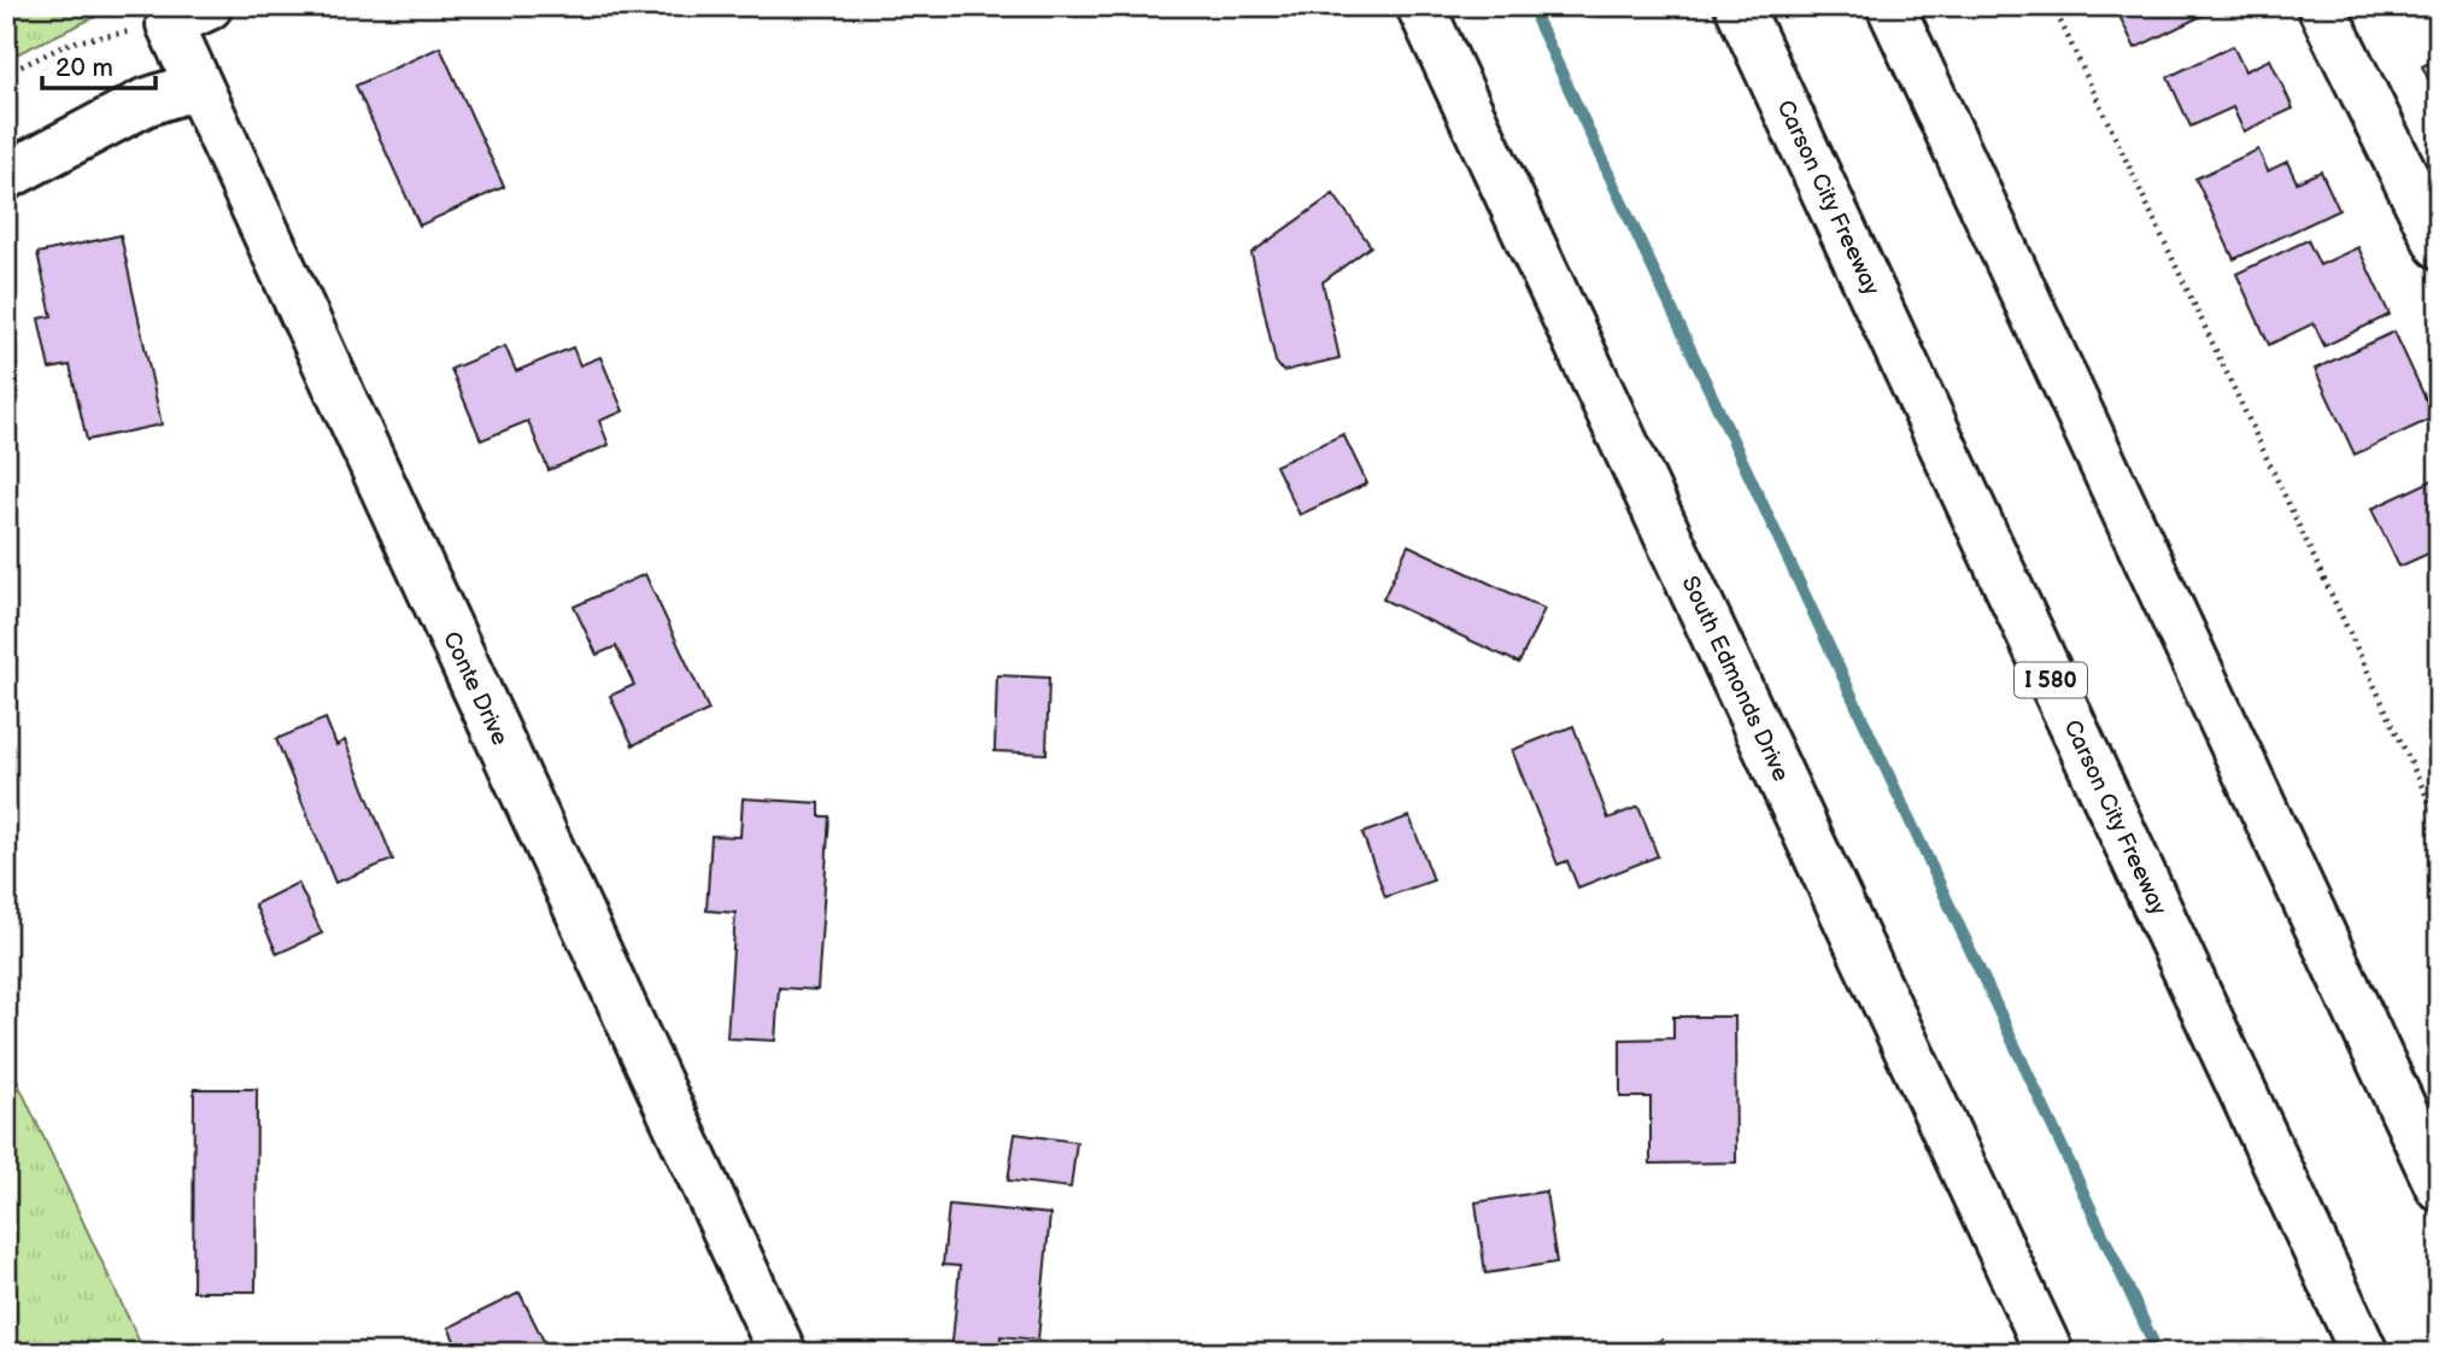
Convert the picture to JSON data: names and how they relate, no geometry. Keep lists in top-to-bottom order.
{
  "streets": {
    "main road": [
      "Carson City Freeway",
      "South Edmonds Drive",
      "I 580",
      "Conte Drive"
    ]
  },
  "scale_bar": "20 m"
}
